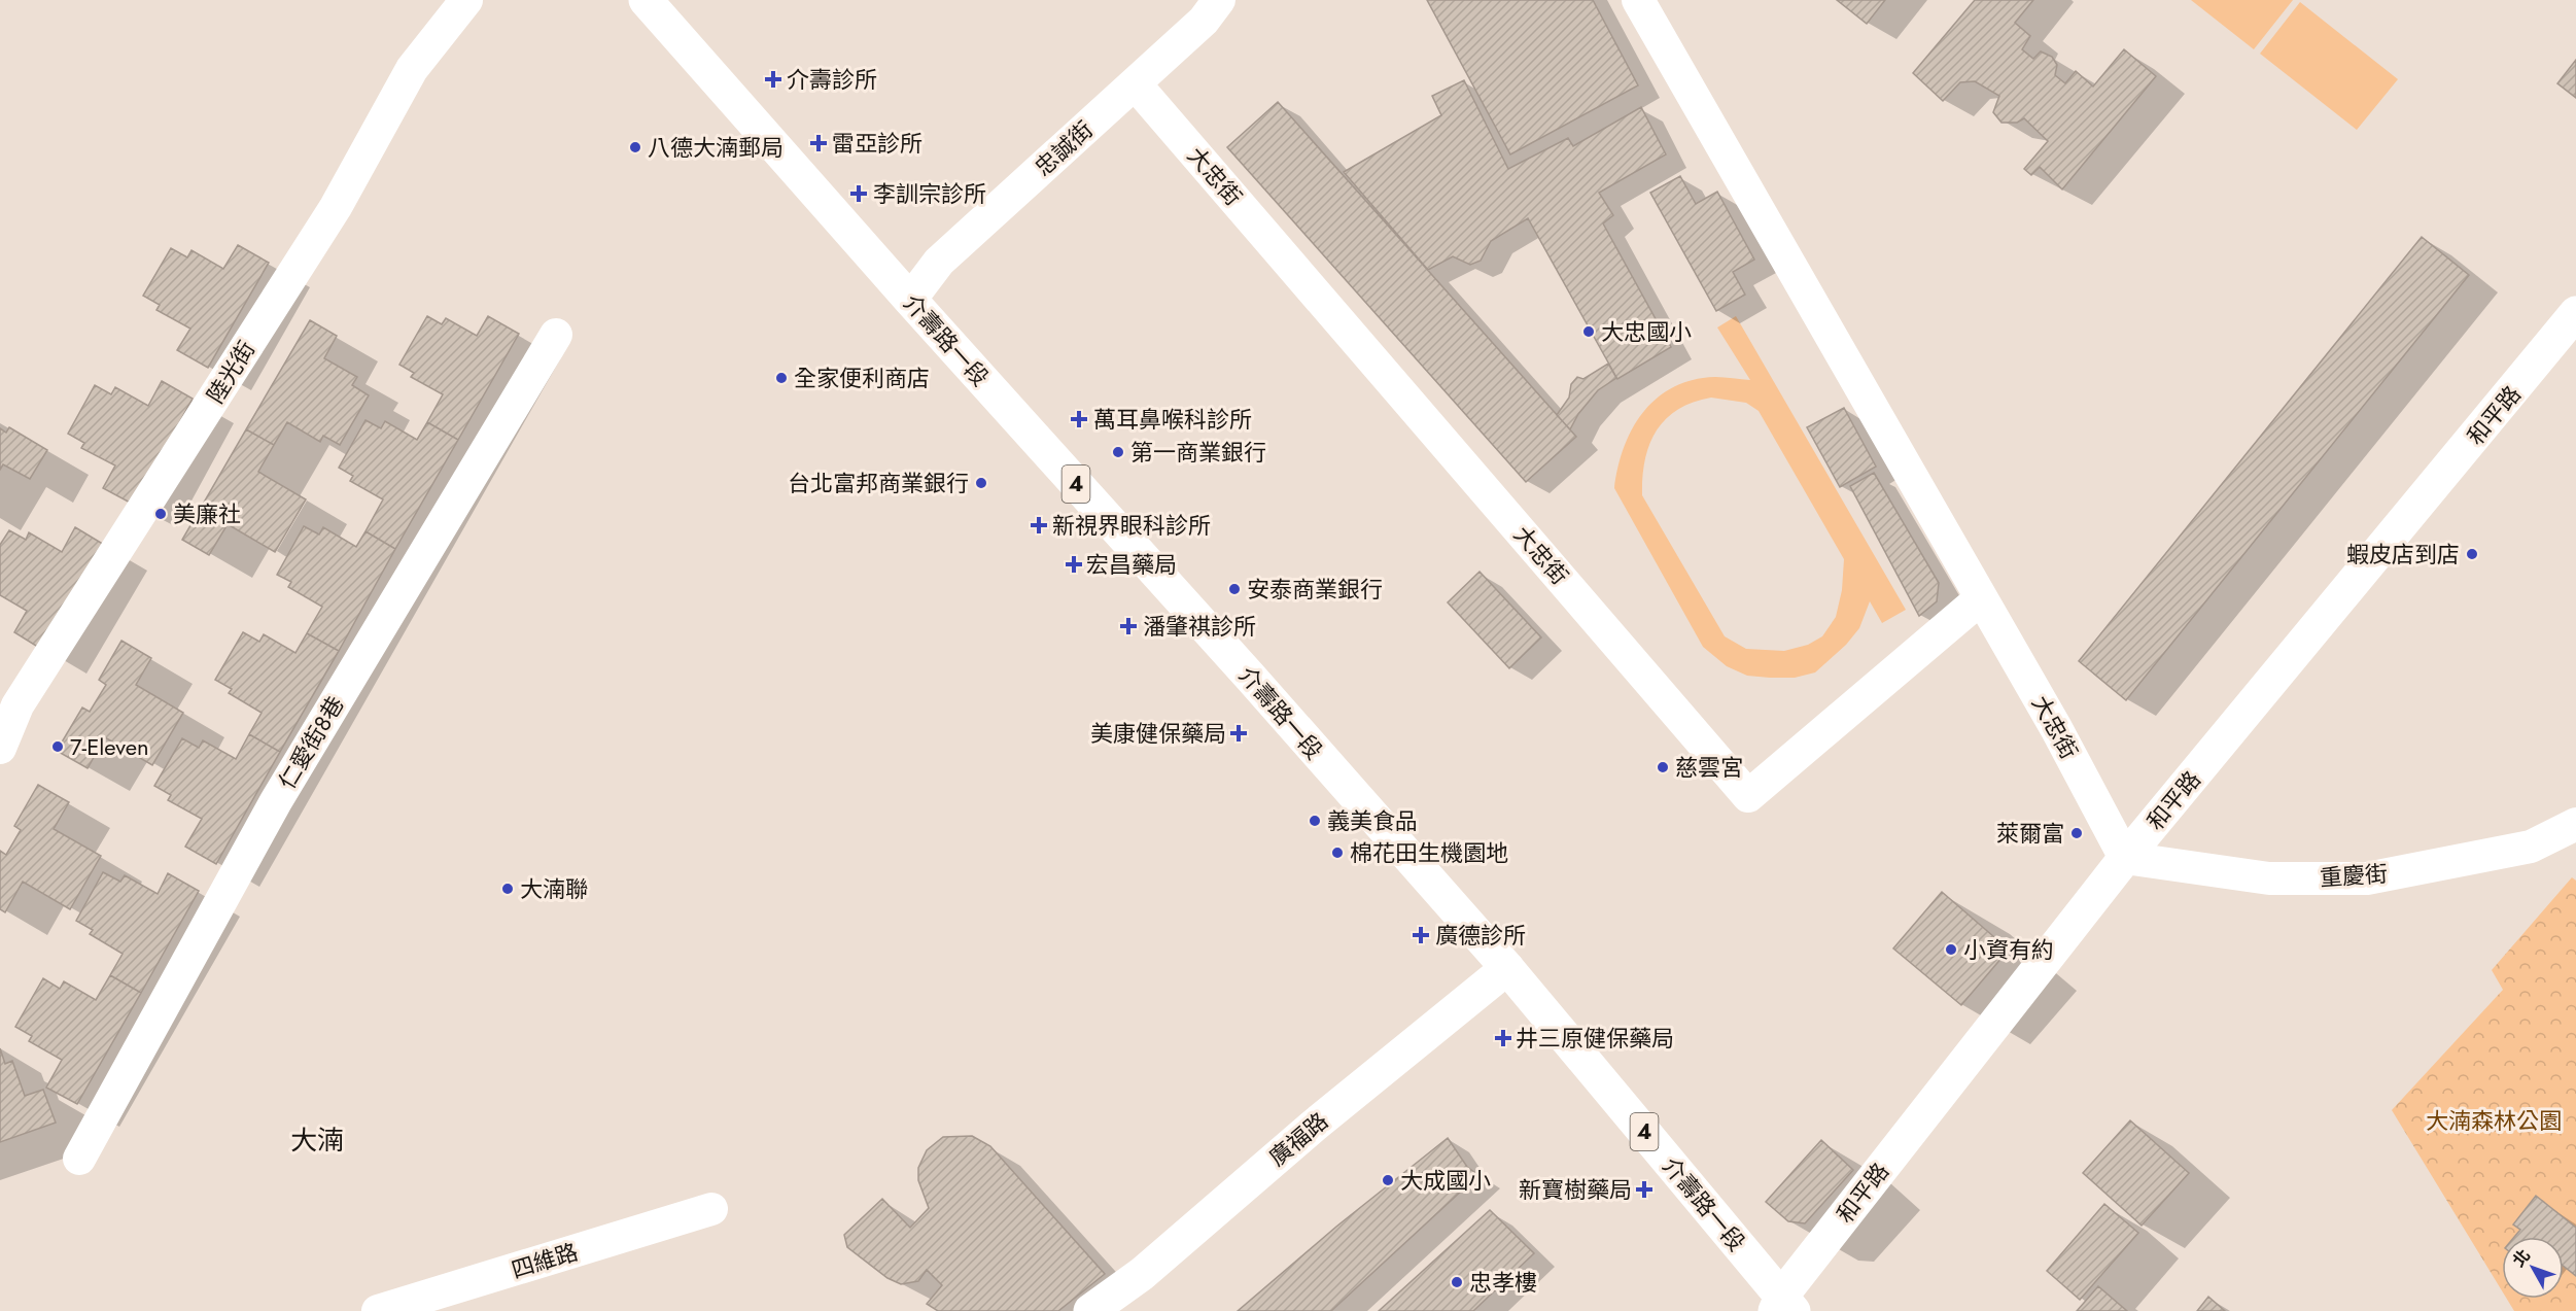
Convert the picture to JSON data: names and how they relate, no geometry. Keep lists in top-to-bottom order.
{
  "streets": {
    "street": [
      "忠誠街",
      "大忠街",
      "介壽路一段",
      "陸光街",
      "和平路",
      "4",
      "仁愛街8巷",
      "重慶街",
      "廣福路",
      "四維路"
    ]
  },
  "crossings": [
    ["忠誠街", "大忠街"],
    ["忠誠街", "介壽路一段"],
    ["大忠街", "和平路"],
    ["大忠街", "重慶街"],
    ["介壽路一段", "和平路"],
    ["介壽路一段", "廣福路"],
    ["和平路", "重慶街"]
  ],
  "districts": ["大湳"],
  "parks": ["大湳森林公園"],
  "places": {
    "health": [
      "介壽診所",
      "雷亞診所",
      "李訓宗診所",
      "萬耳鼻喉科診所",
      "新視界眼科診所",
      "宏昌藥局",
      "潘肇祺診所",
      "美康健保藥局",
      "廣德診所",
      "井三原健保藥局",
      "新寶樹藥局"
    ],
    "other": [
      "八德大湳郵局",
      "大忠國小",
      "全家便利商店",
      "第一商業銀行",
      "台北富邦商業銀行",
      "美廉社",
      "蝦皮店到店",
      "安泰商業銀行",
      "7-Eleven",
      "慈雲宮",
      "義美食品",
      "萊爾富",
      "棉花田生機園地",
      "大湳聯",
      "小資有約",
      "大成國小",
      "忠孝樓"
    ]
  },
  "north": "top left"
}
